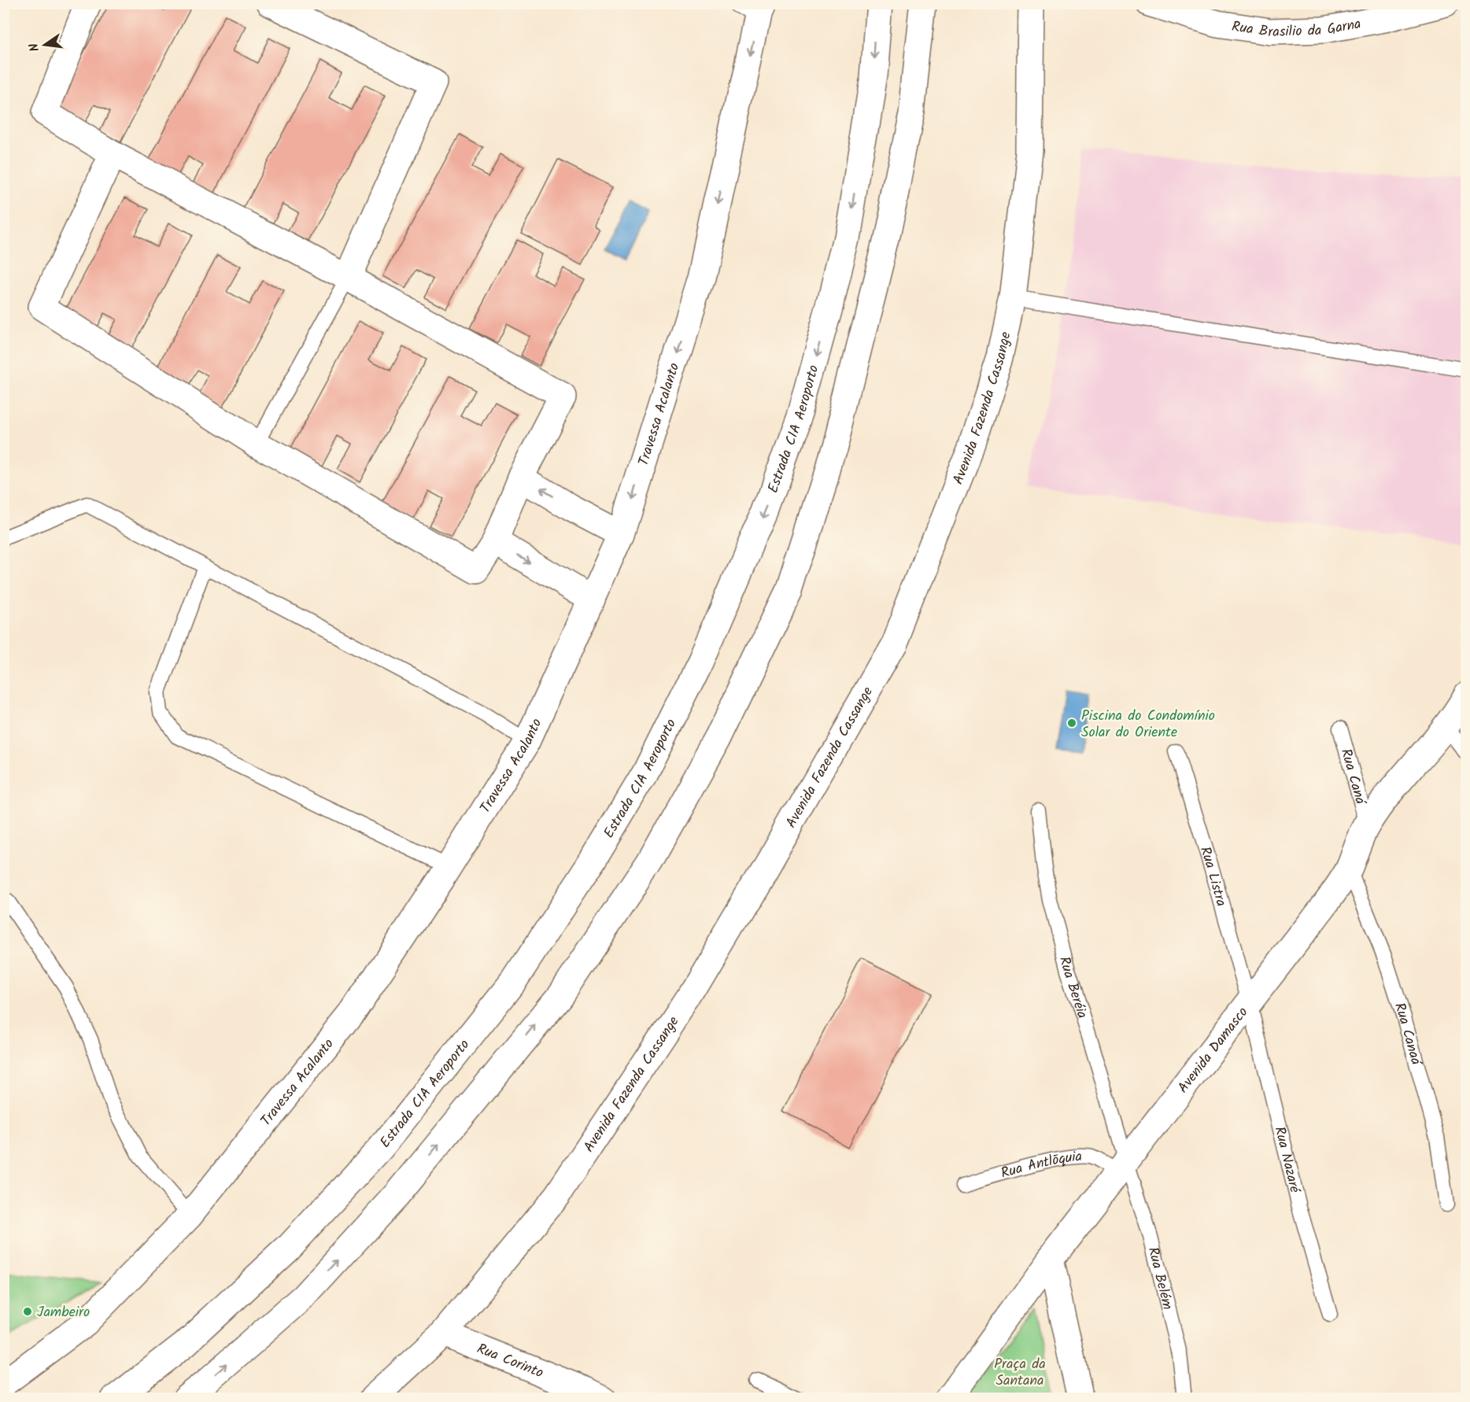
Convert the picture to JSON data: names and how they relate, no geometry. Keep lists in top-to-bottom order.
{
  "streets": {
    "main road": [
      "Rua Brasilio da Garna",
      "Avenida Fazenda Cassange",
      "Travessa Acalanto",
      "Estrada CIA Aeroporto",
      "Avenida Damasco",
      "Rua Corinto"
    ],
    "lane": [
      "Rua Caná",
      "Rua Listra",
      "Rua Beréia",
      "Rua Canaá",
      "Rua Nazaré",
      "Rua Antlōquia",
      "Rua Belém"
    ]
  },
  "crossings": [
    ["Avenida Fazenda Cassange", "Rua Corinto"],
    ["Rua Caná", "Avenida Damasco"],
    ["Rua Listra", "Avenida Damasco"],
    ["Rua Listra", "Rua Nazaré"],
    ["Rua Beréia", "Avenida Damasco"],
    ["Rua Beréia", "Rua Antlōquia"],
    ["Rua Beréia", "Rua Belém"],
    ["Rua Canaá", "Avenida Damasco"],
    ["Avenida Damasco", "Rua Nazaré"],
    ["Avenida Damasco", "Rua Antlōquia"],
    ["Avenida Damasco", "Rua Belém"],
    ["Rua Antlōquia", "Rua Belém"]
  ],
  "parks": ["Praça da Santana"],
  "places": ["Piscina do Condomínio Solar do Oriente", "Jambeiro"],
  "north": "left"
}
